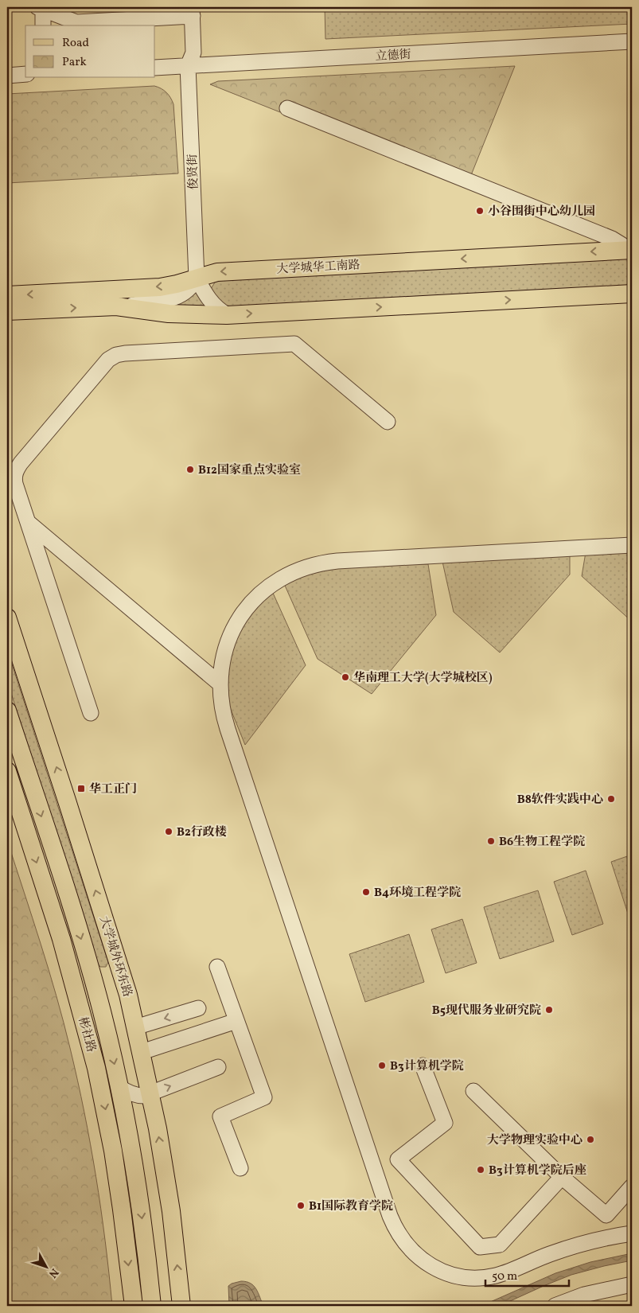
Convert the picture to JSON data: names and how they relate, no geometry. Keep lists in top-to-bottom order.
{
  "streets": {
    "main road": ["大学城华工南路", "大学城外环东路", "彬社路"],
    "street": ["立德街", "俊贤街"]
  },
  "crossings": [
    ["立德街", "俊贤街"],
    ["俊贤街", "大学城华工南路"]
  ],
  "places": {
    "other": [
      "小谷围街中心幼儿园",
      "B12国家重点实验室",
      "华南理工大学(大学城校区)",
      "B8软件实践中心",
      "B2行政楼",
      "B6生物工程学院",
      "B4环境工程学院",
      "B5现代服务业研究院",
      "B3计算机学院",
      "大学物理实验中心",
      "B3计算机学院后座",
      "B1国际教育学院"
    ],
    "transit": ["华工正门"]
  },
  "legend": ["Road", "Park"],
  "scale_bar": "50 m",
  "north": "bottom right"
}
